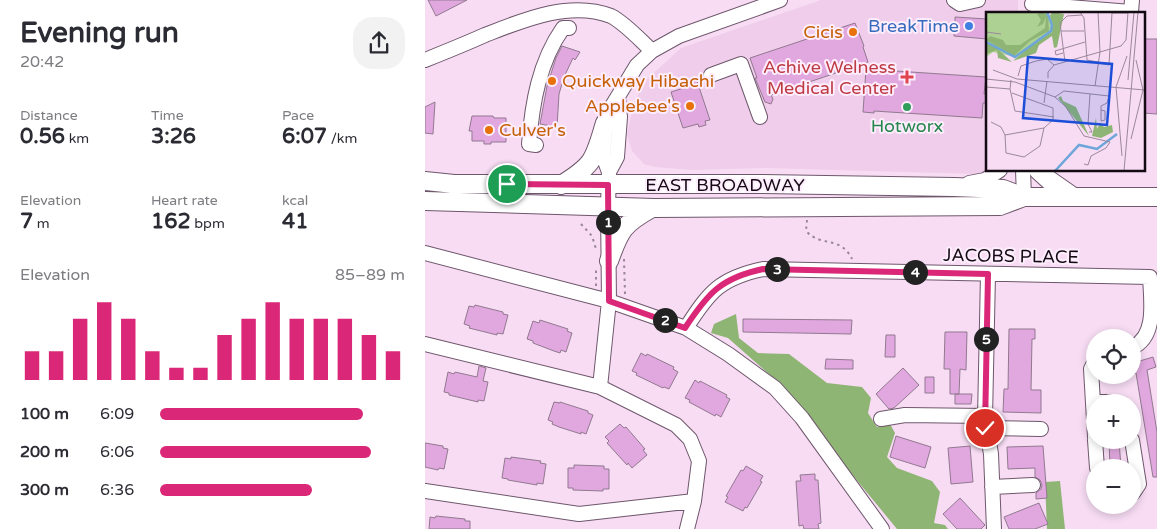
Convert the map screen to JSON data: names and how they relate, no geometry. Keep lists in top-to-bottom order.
{
  "streets": {
    "main road": ["EAST BROADWAY"],
    "street": ["JACOBS PLACE"]
  },
  "places": {
    "other": [
      "BreakTime",
      "Cicis",
      "Quickway Hibachi",
      "Applebee's",
      "Hotworx",
      "Culver's"
    ],
    "health": ["Achive Welness Medical Center"]
  },
  "page": {
    "heading": ["Evening run", "20:42"],
    "stats": [
      ["Distance", "0.56 km"],
      ["Time", "3:26"],
      ["Pace", "6:07 /km"],
      ["Elevation", "7 m"],
      ["Heart rate", "162 bpm"],
      ["kcal", "41"]
    ],
    "pins": [
      "1",
      "3",
      "4",
      "2",
      "5"
    ],
    "chart": ["Elevation", "85–89 m"],
    "map_buttons": ["+", "−"],
    "list": [
      {
        "name": "100 m",
        "note": "6:09"
      },
      {
        "name": "200 m",
        "note": "6:06"
      },
      {
        "name": "300 m",
        "note": "6:36"
      }
    ]
  }
}
